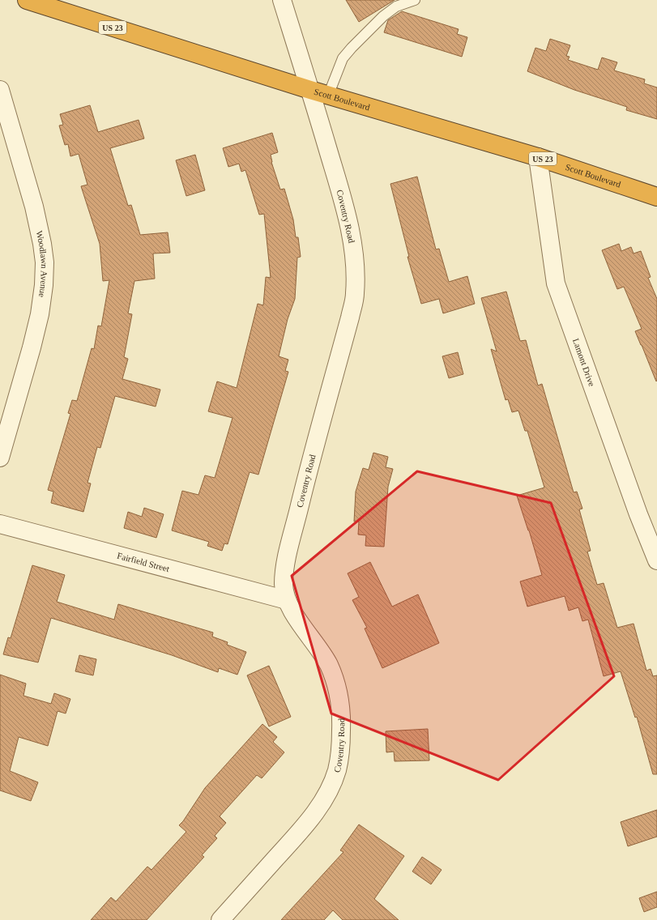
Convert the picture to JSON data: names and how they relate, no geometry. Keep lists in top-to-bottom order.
{
  "streets": {
    "highway": ["US 23", "Scott Boulevard"],
    "street": [
      "Coventry Road",
      "Woodlawn Avenue",
      "Lamont Drive",
      "Fairfield Street"
    ]
  },
  "crossings": [
    ["Scott Boulevard", "Coventry Road"],
    ["Scott Boulevard", "Lamont Drive"],
    ["Coventry Road", "Fairfield Street"]
  ]
}
